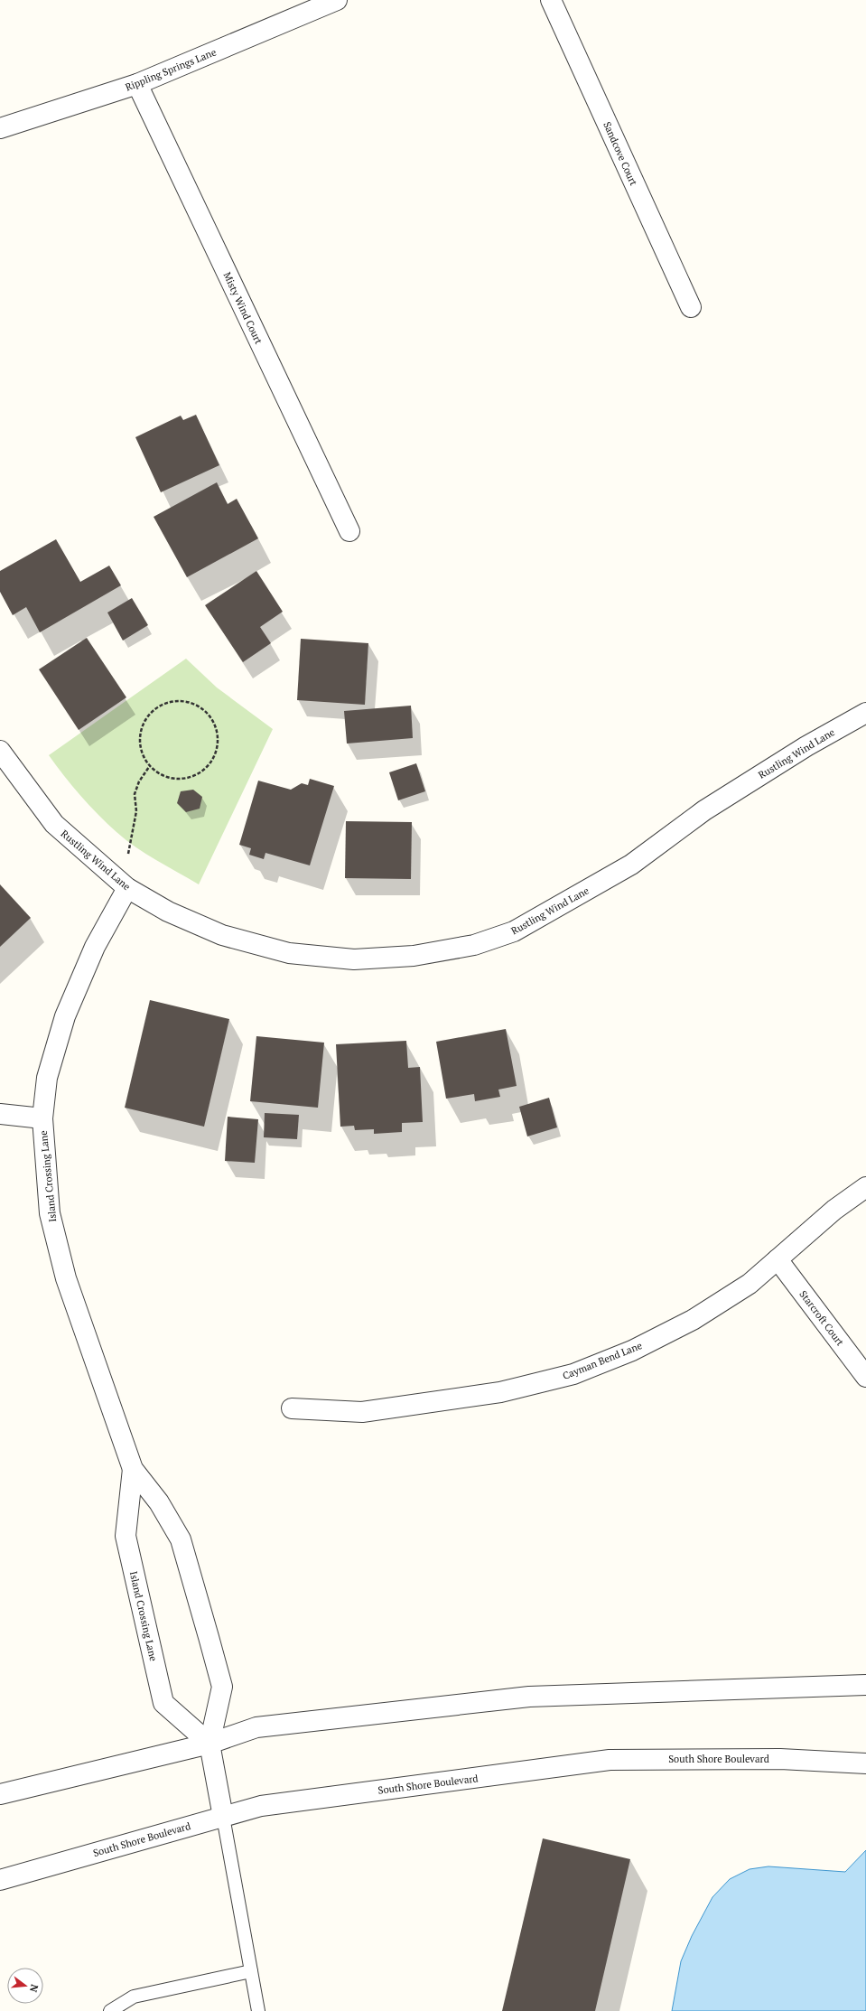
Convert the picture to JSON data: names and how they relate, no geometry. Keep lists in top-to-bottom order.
{
  "streets": {
    "street": [
      "Rippling Springs Lane",
      "Sandcove Court",
      "Misty Wind Court",
      "Rustling Wind Lane",
      "Island Crossing Lane",
      "Starcroft Court",
      "Cayman Bend Lane",
      "South Shore Boulevard"
    ]
  },
  "crossings": [
    ["Rippling Springs Lane", "Misty Wind Court"],
    ["Rustling Wind Lane", "Island Crossing Lane"],
    ["Island Crossing Lane", "South Shore Boulevard"],
    ["Starcroft Court", "Cayman Bend Lane"]
  ],
  "north": "right"
}
